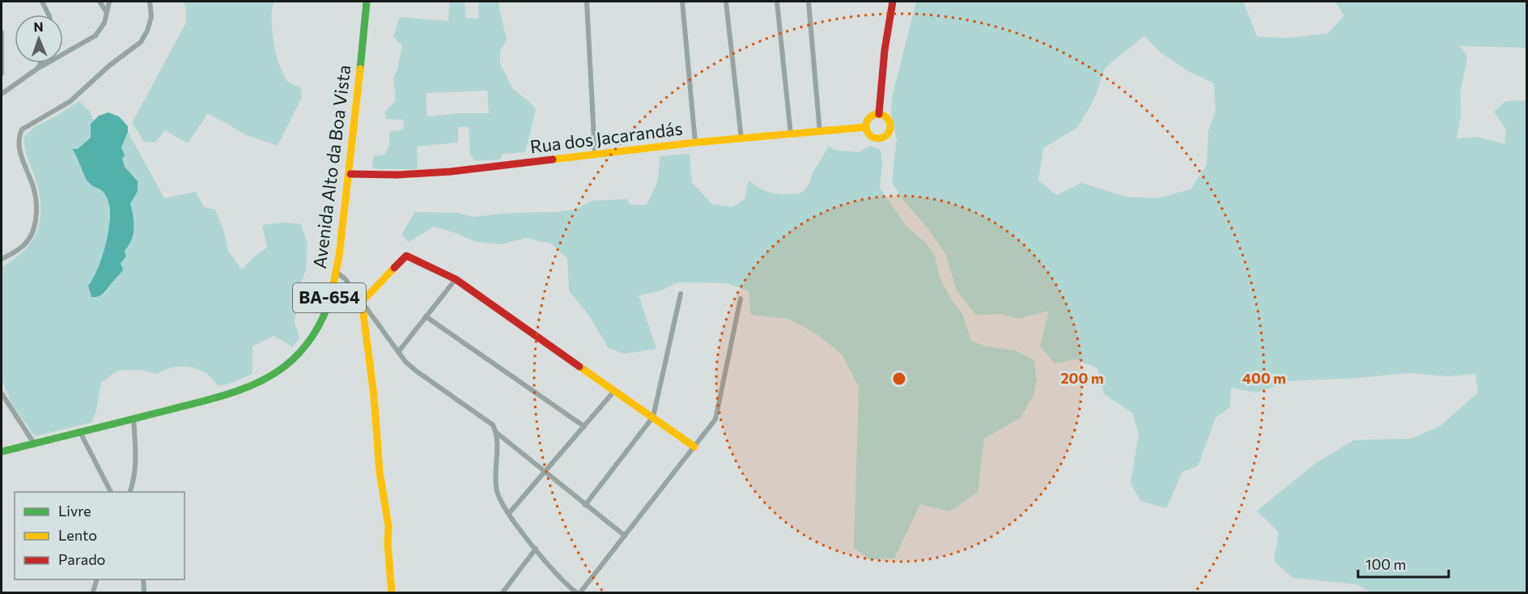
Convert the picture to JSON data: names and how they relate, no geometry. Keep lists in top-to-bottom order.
{
  "streets": {
    "street": ["Rua dos Jacarandás", "Avenida Alto da Boa Vista", "BA-654"]
  },
  "crossings": [
    ["Rua dos Jacarandás", "Avenida Alto da Boa Vista"],
    ["Avenida Alto da Boa Vista", "BA-654"]
  ],
  "legend": ["Livre", "Lento", "Parado"],
  "scale_bar": "100 m",
  "north": "top",
  "rings": ["200 m", "400 m"]
}
